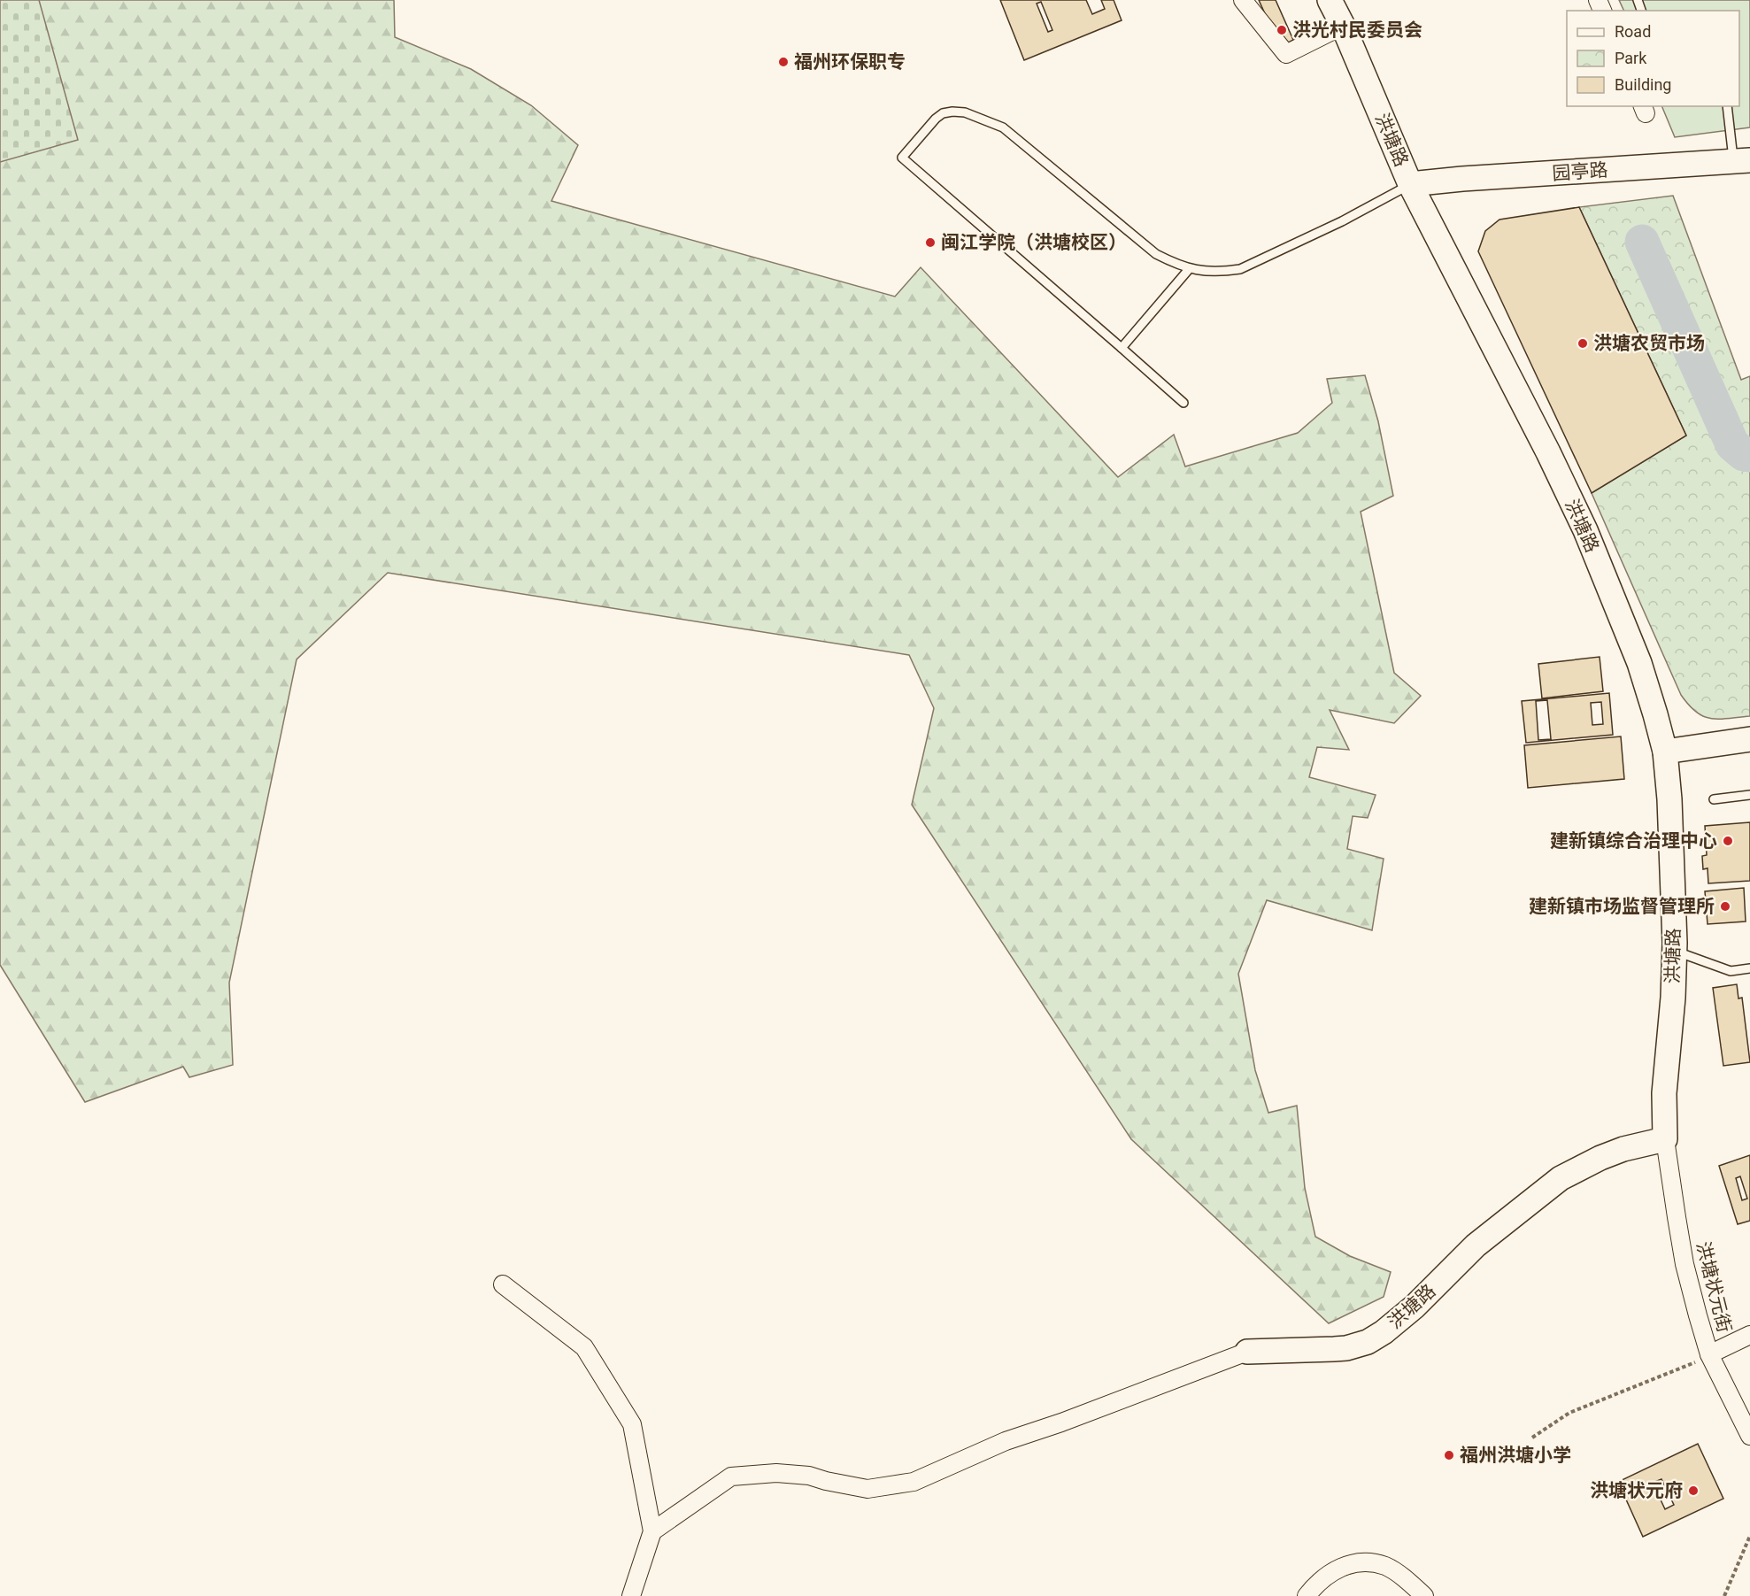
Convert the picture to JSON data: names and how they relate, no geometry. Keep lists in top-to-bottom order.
{
  "streets": {
    "street": ["洪塘路", "园亭路", "洪塘状元街"]
  },
  "crossings": [
    ["洪塘路", "园亭路"],
    ["洪塘路", "洪塘状元街"]
  ],
  "places": [
    "洪光村民委员会",
    "福州环保职专",
    "闽江学院（洪塘校区）",
    "洪塘农贸市场",
    "建新镇综合治理中心",
    "建新镇市场监督管理所",
    "福州洪塘小学",
    "洪塘状元府"
  ],
  "legend": ["Road", "Park", "Building"]
}
